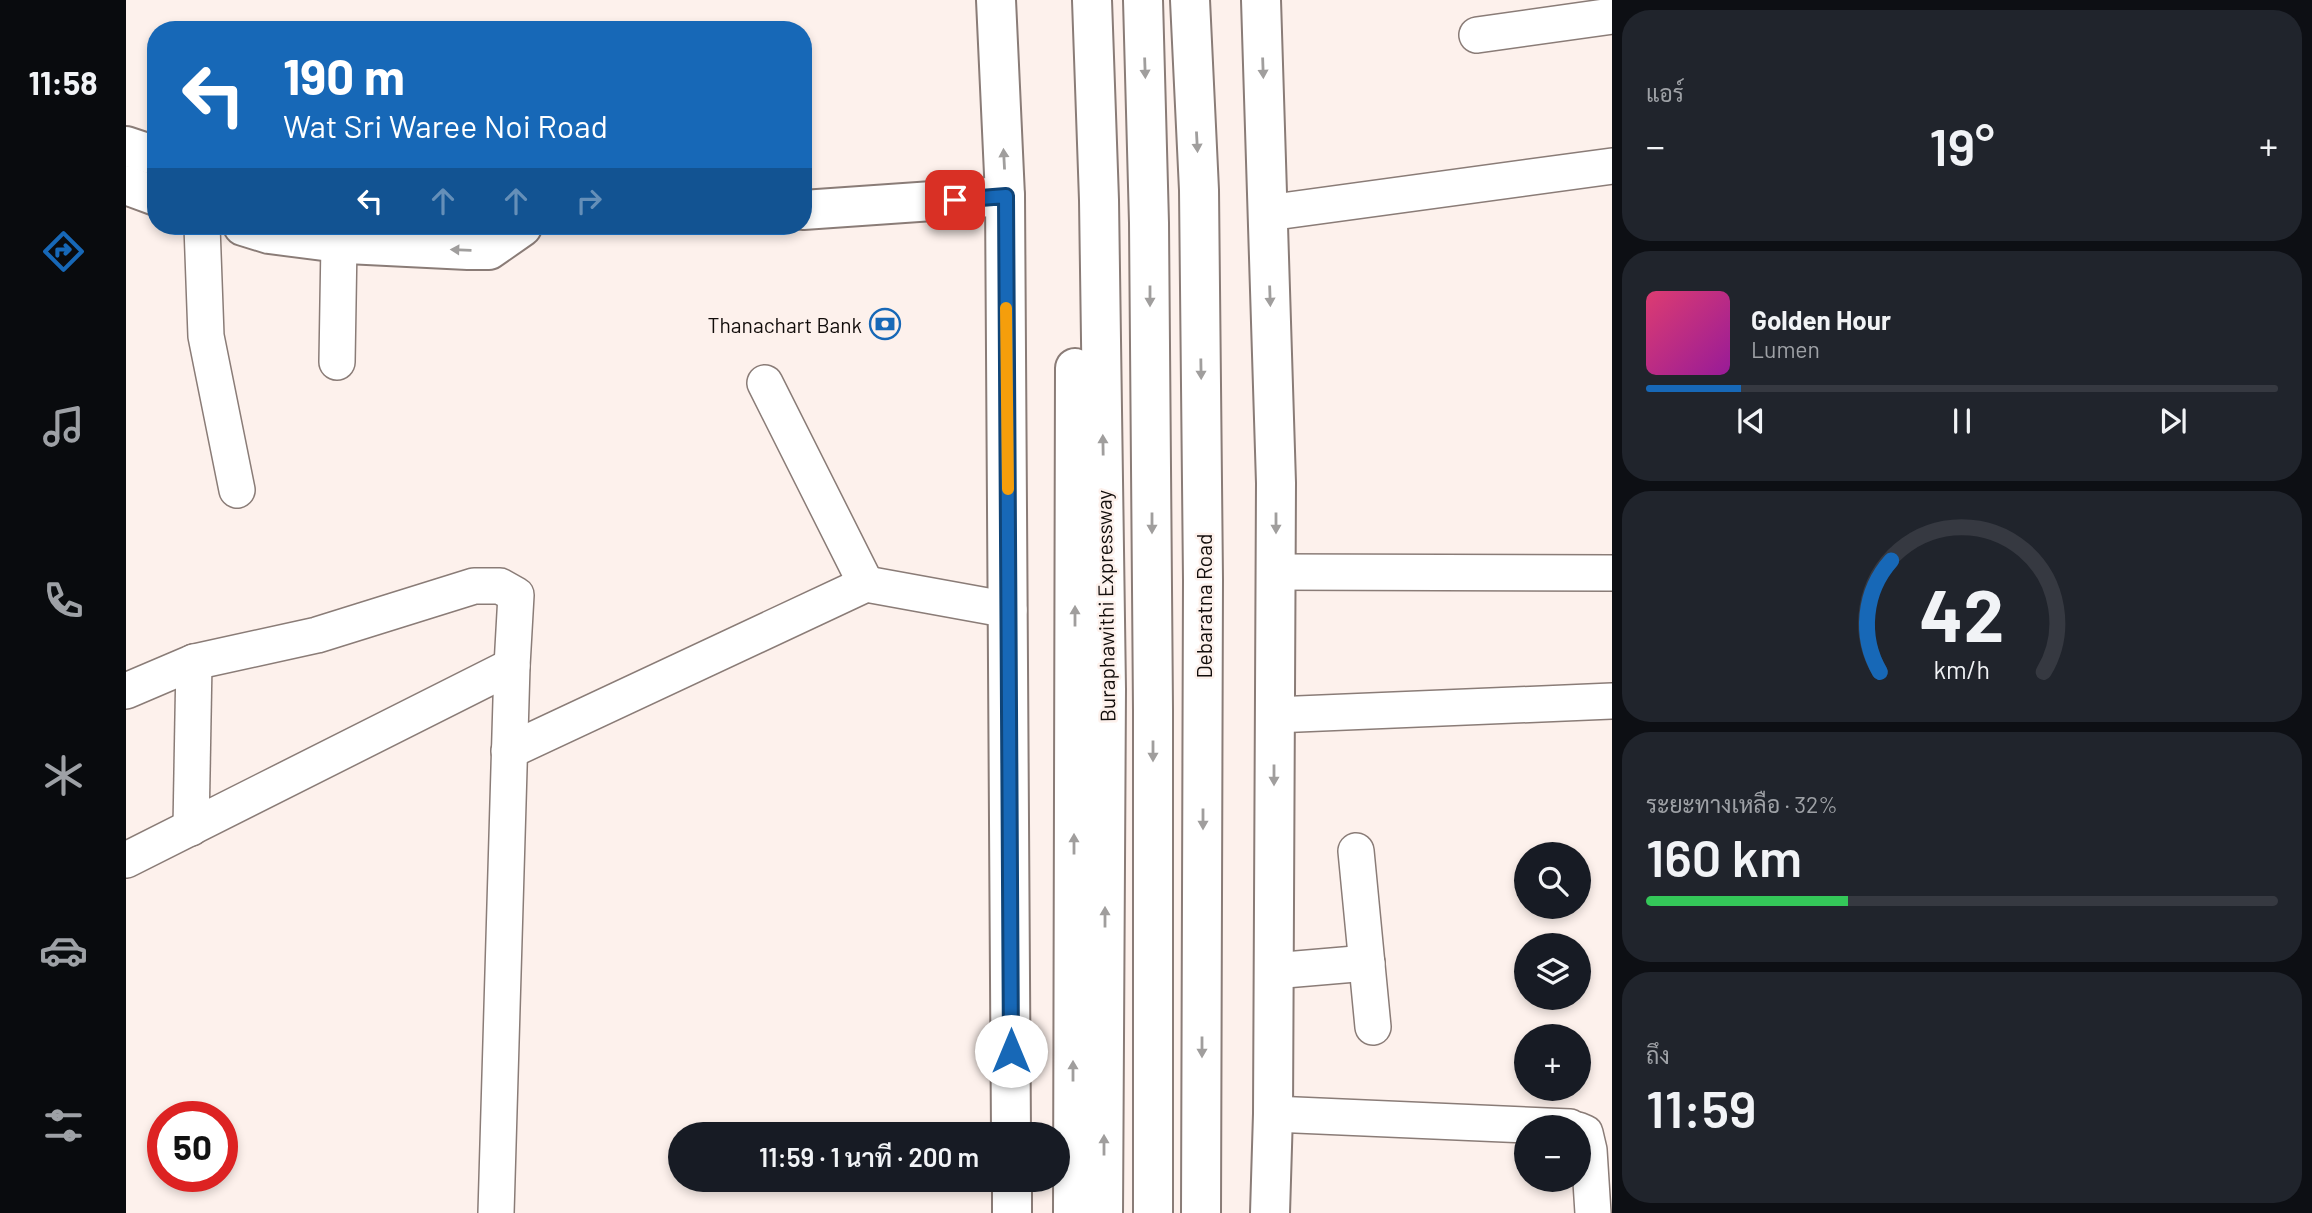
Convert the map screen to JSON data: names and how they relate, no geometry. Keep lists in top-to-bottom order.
{
  "streets": {
    "main road": ["Buraphawithi Expressway", "Debaratna Road"]
  },
  "places": {
    "bank": ["Thanachart Bank"]
  },
  "page": {
    "tabs": "11:58",
    "tile": [
      "แอร์",
      ["ระยะทางเหลือ · 32%", "160 km"],
      ["ถึง", "11:59"]
    ],
    "turn": ["190 m", "Wat Sri Waree Noi Road"],
    "heat": ["−", "19°", "+"],
    "song": ["Golden Hour", "Lumen"],
    "map_buttons": ["+", "−"],
    "limit": "50",
    "trip": "11:59 · 1 นาที · 200 m",
    "gauge": ["42", "km/h"]
  }
}
